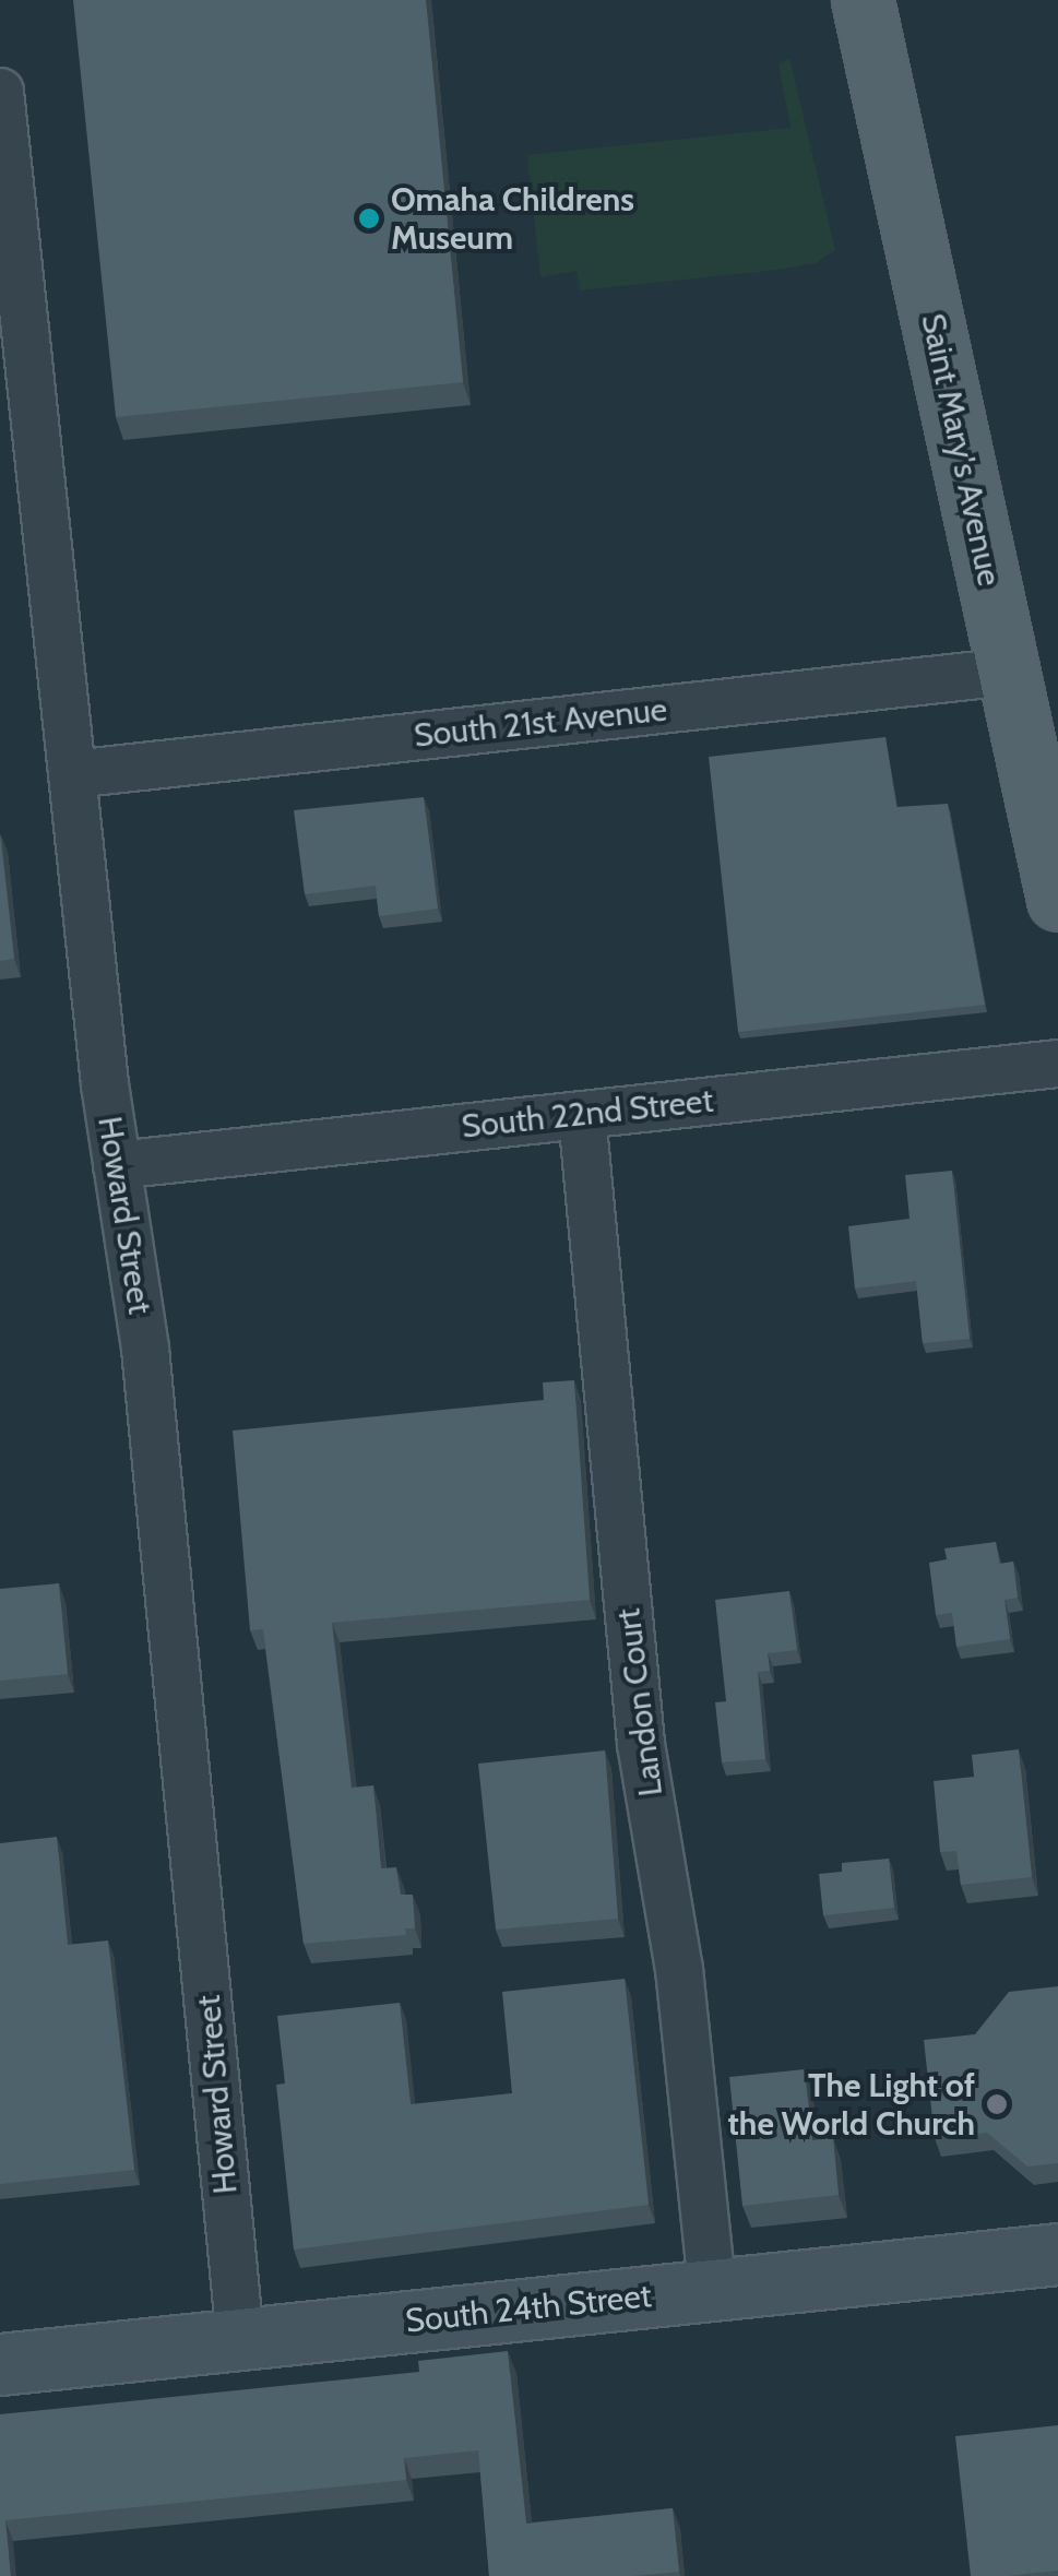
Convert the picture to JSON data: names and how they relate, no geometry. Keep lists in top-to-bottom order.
{
  "streets": {
    "main road": ["Saint Mary's Avenue", "South 24th Street"],
    "street": [
      "South 21st Avenue",
      "South 22nd Street",
      "Howard Street",
      "Landon Court"
    ]
  },
  "crossings": [
    ["Saint Mary's Avenue", "South 21st Avenue"],
    ["South 21st Avenue", "Howard Street"],
    ["South 22nd Street", "Howard Street"],
    ["South 22nd Street", "Landon Court"],
    ["Howard Street", "South 24th Street"],
    ["Landon Court", "South 24th Street"]
  ],
  "places": ["Omaha Childrens Museum", "The Light of the World Church"]
}
